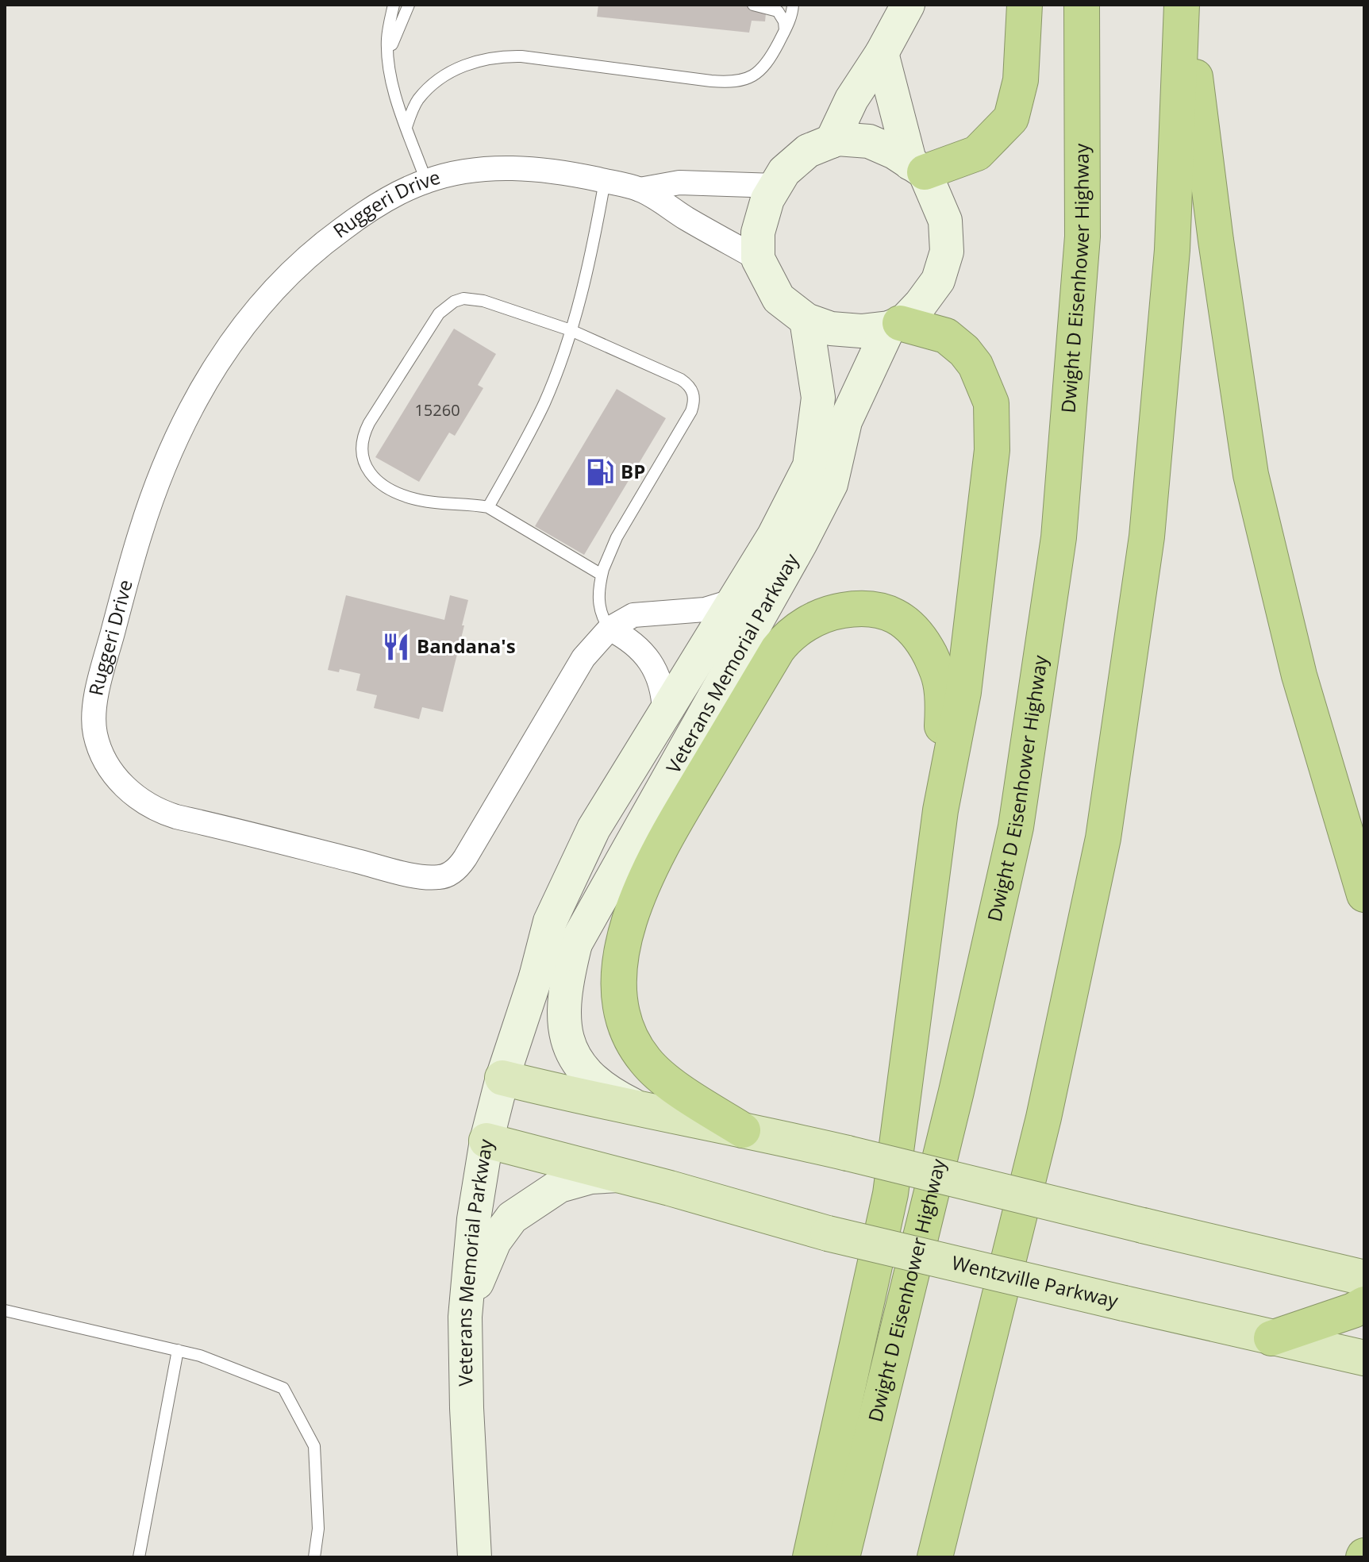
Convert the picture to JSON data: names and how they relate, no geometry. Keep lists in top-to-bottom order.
{
  "streets": {
    "highway": ["Dwight D Eisenhower Highway"],
    "main road": ["Wentzville Parkway"],
    "street": ["Ruggeri Drive", "Veterans Memorial Parkway"]
  },
  "crossings": [
    ["Ruggeri Drive", "Veterans Memorial Parkway"],
    ["Veterans Memorial Parkway", "Wentzville Parkway"]
  ],
  "places": {
    "fuel station": ["BP"],
    "restaurant": ["Bandana's"]
  },
  "house_numbers": ["15260"]
}
